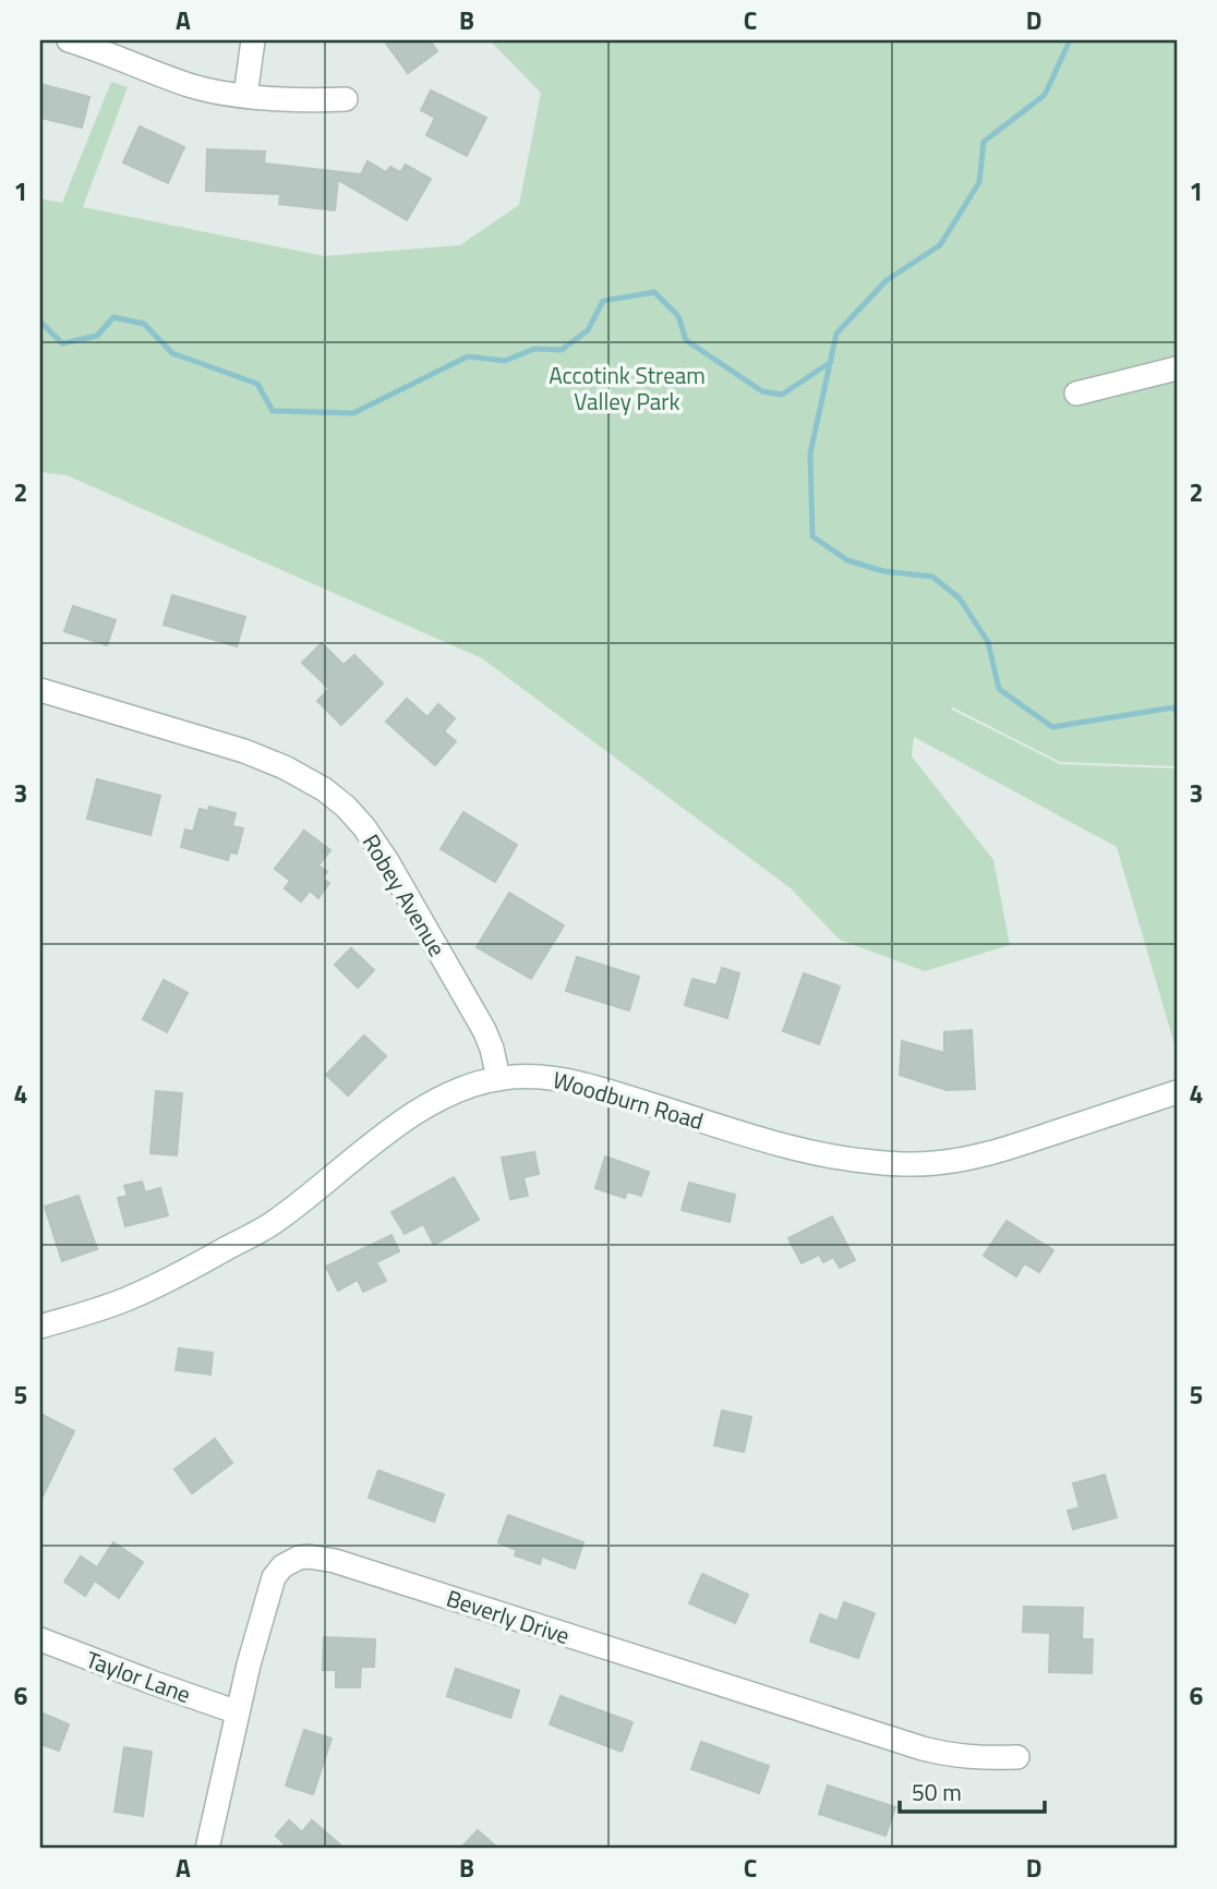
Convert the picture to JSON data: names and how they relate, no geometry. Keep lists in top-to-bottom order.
{
  "streets": {
    "street": [
      "Robey Avenue",
      "Woodburn Road",
      "Beverly Drive",
      "Taylor Lane"
    ]
  },
  "crossings": [
    ["Robey Avenue", "Woodburn Road"],
    ["Beverly Drive", "Taylor Lane"]
  ],
  "parks": ["Accotink Stream Valley Park"],
  "scale_bar": "50 m",
  "grid": {
    "columns": [
      "A",
      "B",
      "C",
      "D"
    ],
    "rows": [
      "1",
      "2",
      "3",
      "4",
      "5",
      "6"
    ]
  }
}
